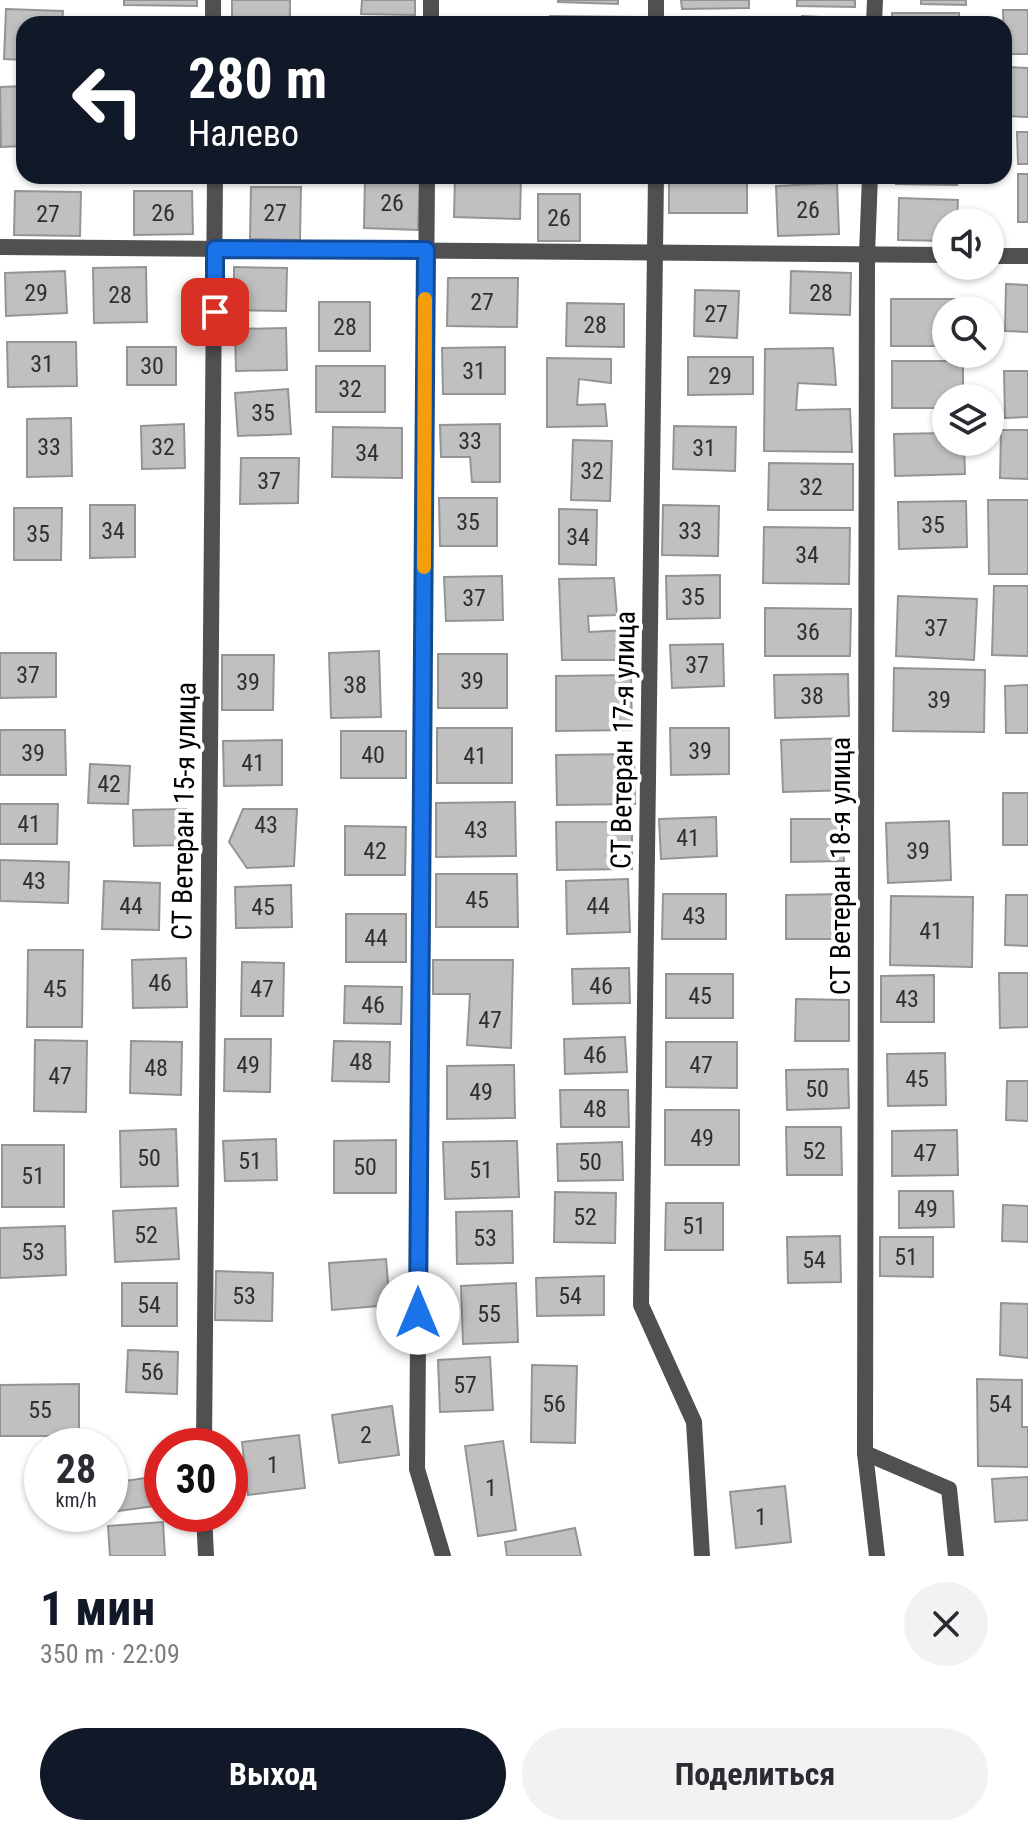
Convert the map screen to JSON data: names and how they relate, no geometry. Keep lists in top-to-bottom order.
{
  "streets": {
    "street": ["СТ Ветеран 17-я улица", "СТ Ветеран 15-я улица", "СТ Ветеран 18-я улица"]
  },
  "house_numbers": [
    "26",
    "26",
    "26",
    "27",
    "27",
    "26",
    "29",
    "28",
    "28",
    "27",
    "27",
    "28",
    "28",
    "31",
    "30",
    "31",
    "29",
    "32",
    "35",
    "33",
    "33",
    "32",
    "31",
    "34",
    "32",
    "37",
    "32",
    "35",
    "35",
    "34",
    "33",
    "35",
    "34",
    "34",
    "35",
    "37",
    "37",
    "36",
    "37",
    "37",
    "39",
    "39",
    "38",
    "38",
    "39",
    "39",
    "39",
    "40",
    "41",
    "41",
    "42",
    "41",
    "43",
    "43",
    "41",
    "42",
    "39",
    "43",
    "45",
    "44",
    "44",
    "45",
    "43",
    "41",
    "44",
    "46",
    "46",
    "45",
    "47",
    "45",
    "43",
    "46",
    "47",
    "46",
    "48",
    "49",
    "47",
    "48",
    "47",
    "45",
    "50",
    "49",
    "48",
    "49",
    "52",
    "47",
    "50",
    "51",
    "50",
    "50",
    "51",
    "51",
    "49",
    "52",
    "51",
    "52",
    "53",
    "53",
    "51",
    "54",
    "53",
    "54",
    "54",
    "55",
    "56",
    "57",
    "56",
    "54",
    "55",
    "2",
    "1",
    "1",
    "1"
  ],
  "page": {
    "turn": ["280 m", "Налево"],
    "speed": "28 km/h",
    "limit": "30",
    "heading": ["1 мин", "350 m · 22:09"],
    "buttons": ["Выход", "Поделиться"]
  }
}
